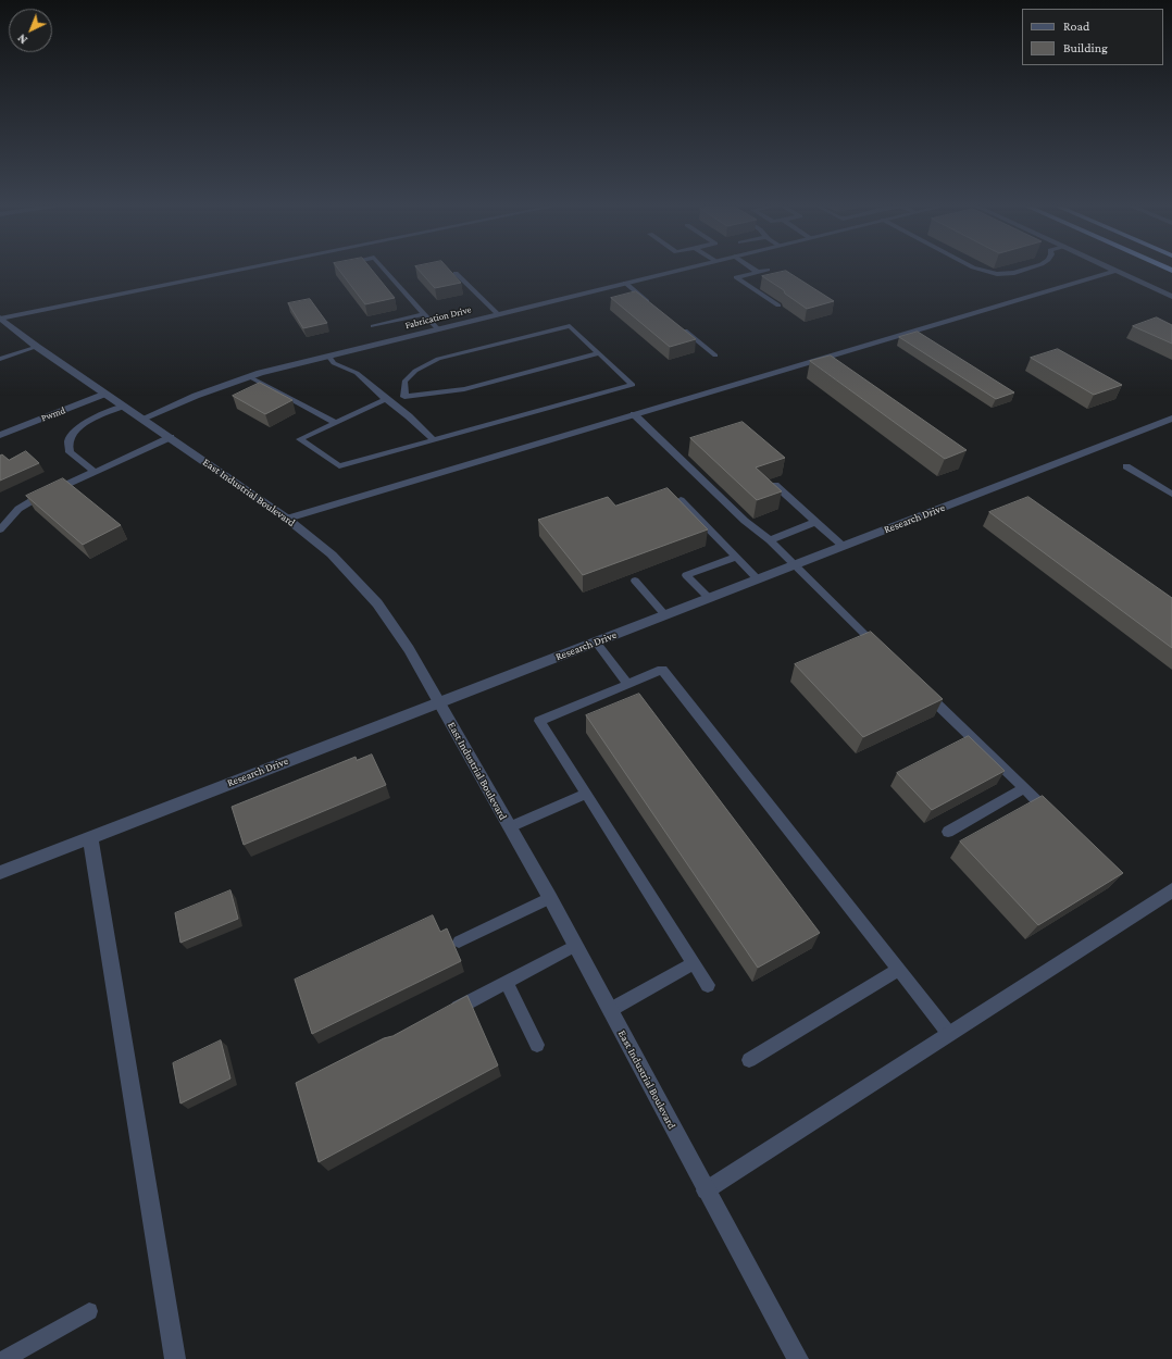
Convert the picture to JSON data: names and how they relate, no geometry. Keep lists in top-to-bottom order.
{
  "streets": {
    "street": [
      "Fabrication Drive",
      "Pwmd",
      "East Industrial Boulevard",
      "Research Drive"
    ]
  },
  "crossings": [
    ["Fabrication Drive", "East Industrial Boulevard"],
    ["Pwmd", "East Industrial Boulevard"],
    ["East Industrial Boulevard", "Research Drive"]
  ],
  "legend": ["Road", "Building"],
  "north": "bottom left"
}
